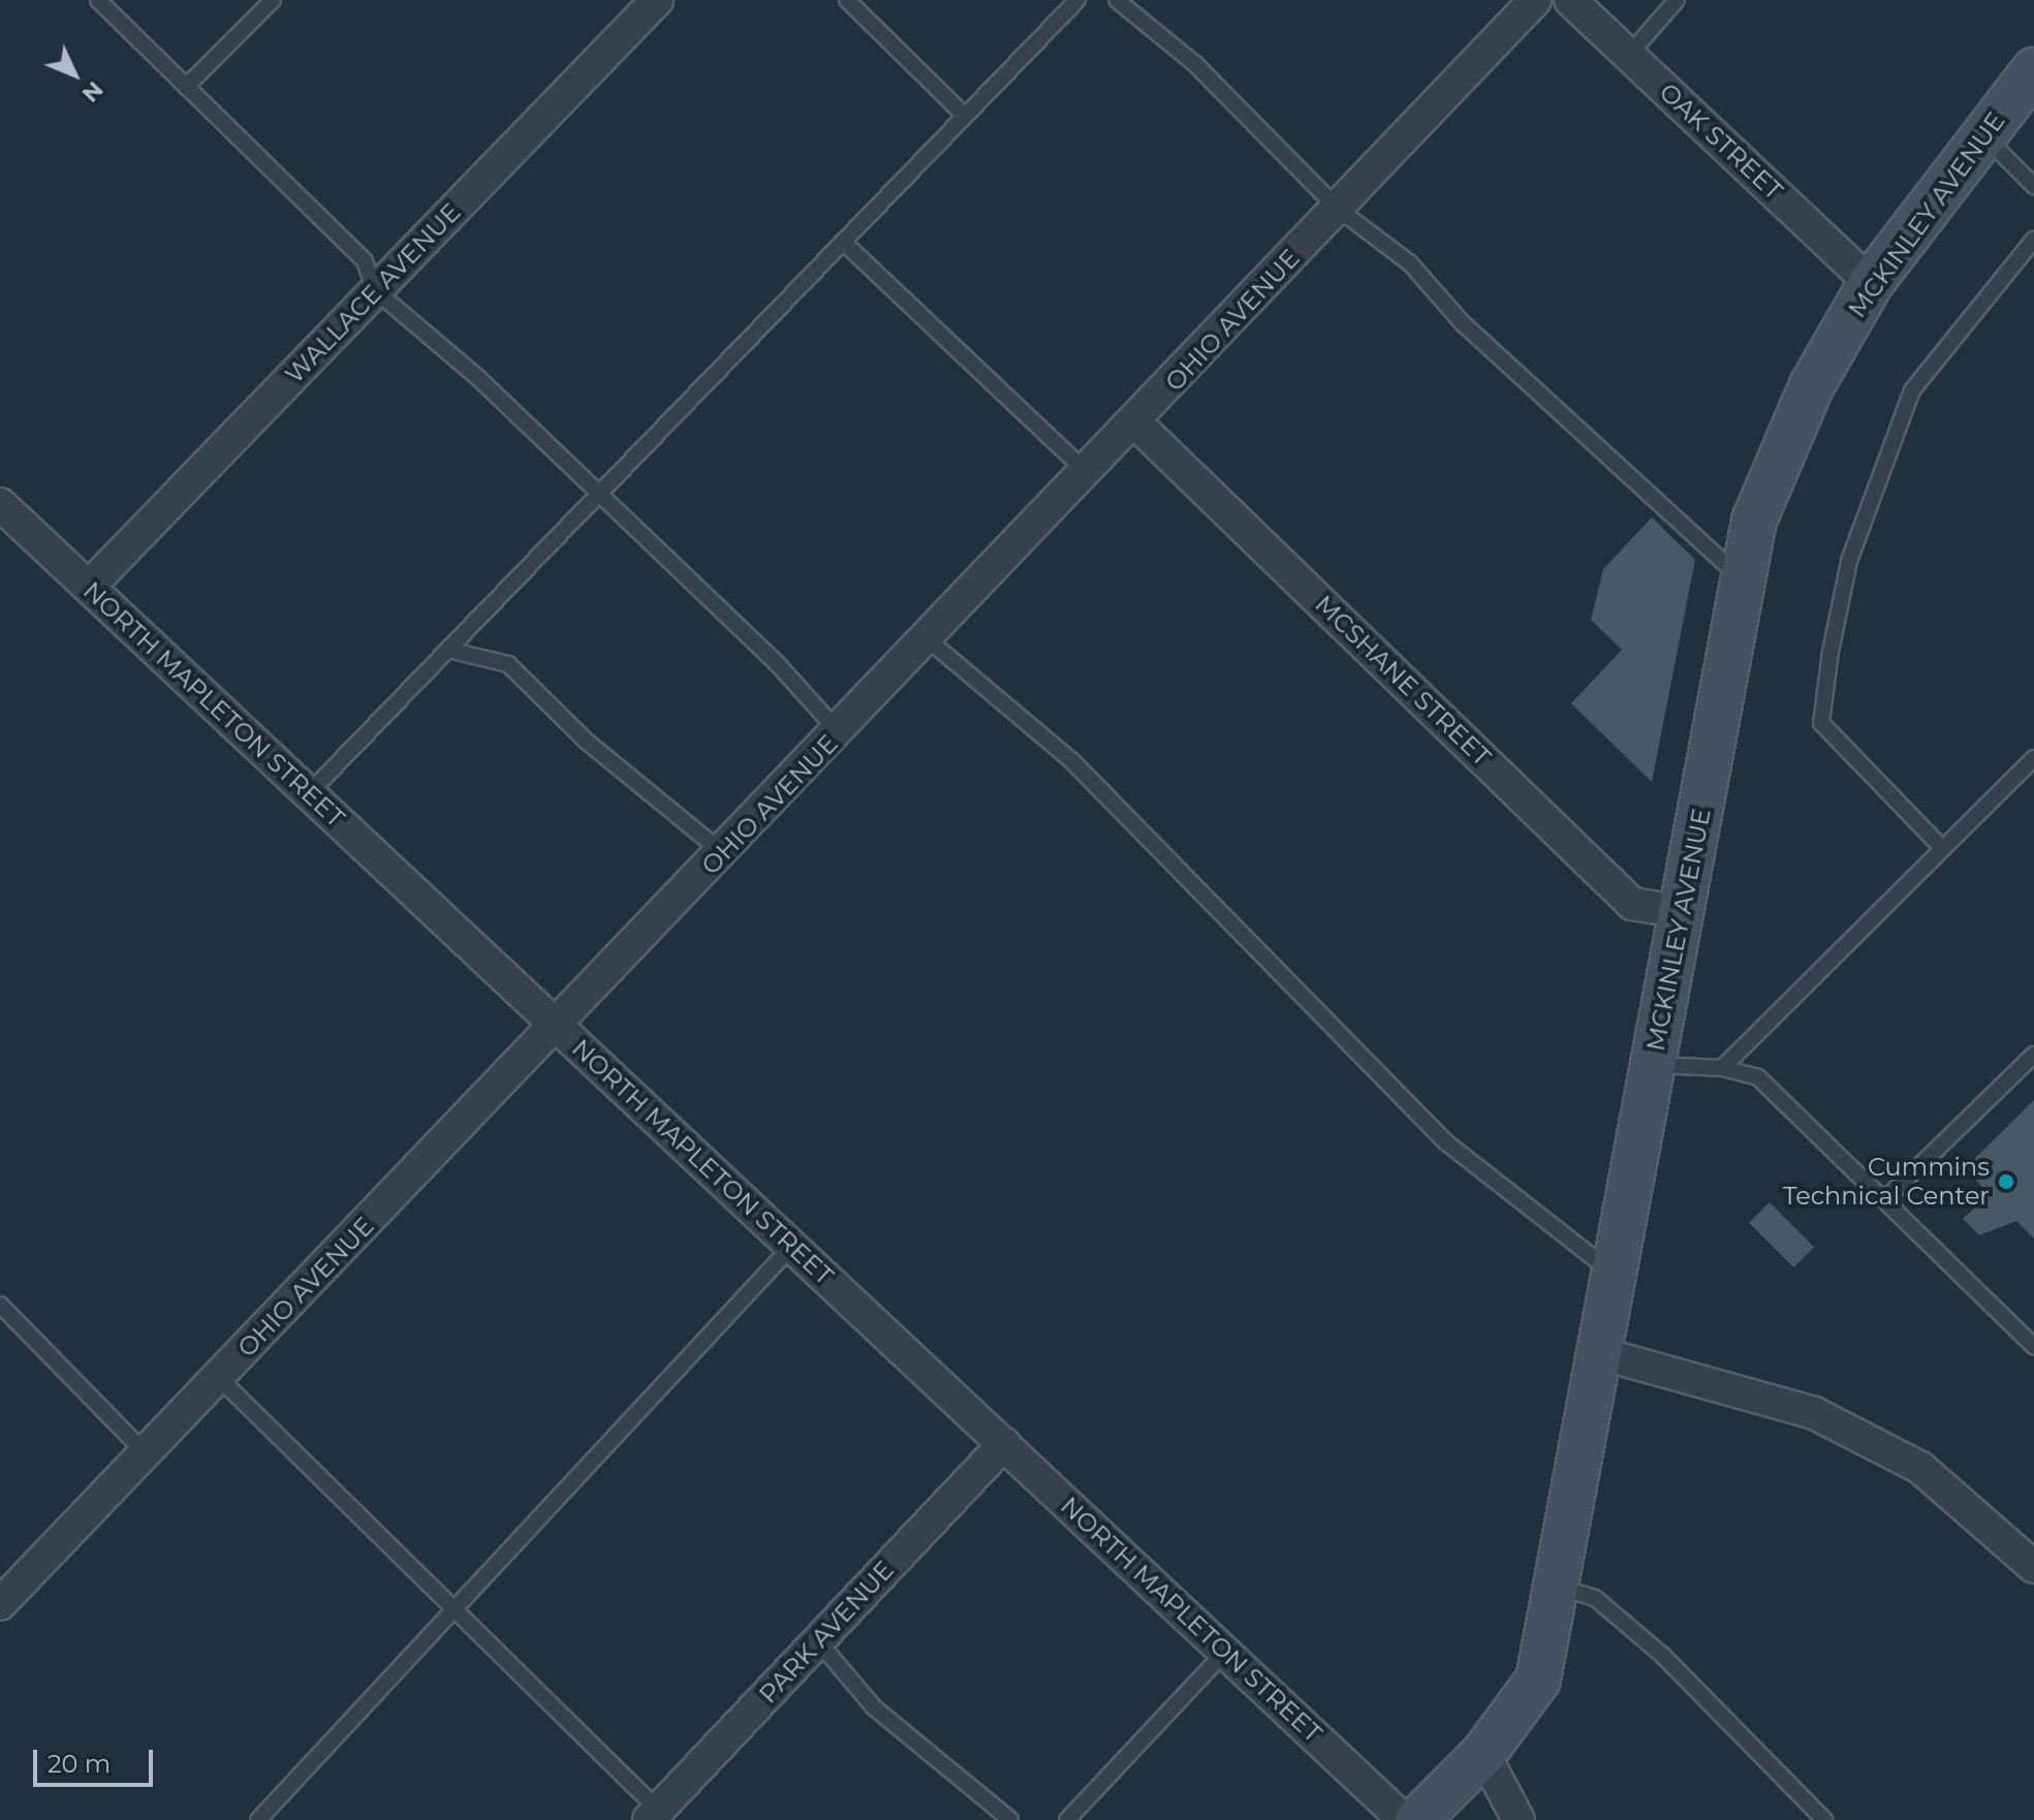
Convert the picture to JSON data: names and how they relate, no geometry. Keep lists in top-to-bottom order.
{
  "streets": {
    "street": [
      "OAK STREET",
      "MCKINLEY AVENUE",
      "WALLACE AVENUE",
      "OHIO AVENUE",
      "MCSHANE STREET",
      "NORTH MAPLETON STREET",
      "PARK AVENUE"
    ]
  },
  "crossings": [
    ["OAK STREET", "MCKINLEY AVENUE"],
    ["MCKINLEY AVENUE", "MCSHANE STREET"],
    ["WALLACE AVENUE", "NORTH MAPLETON STREET"],
    ["OHIO AVENUE", "MCSHANE STREET"],
    ["OHIO AVENUE", "NORTH MAPLETON STREET"],
    ["NORTH MAPLETON STREET", "PARK AVENUE"]
  ],
  "places": ["Cummins Technical Center"],
  "scale_bar": "20 m",
  "north": "bottom right"
}
